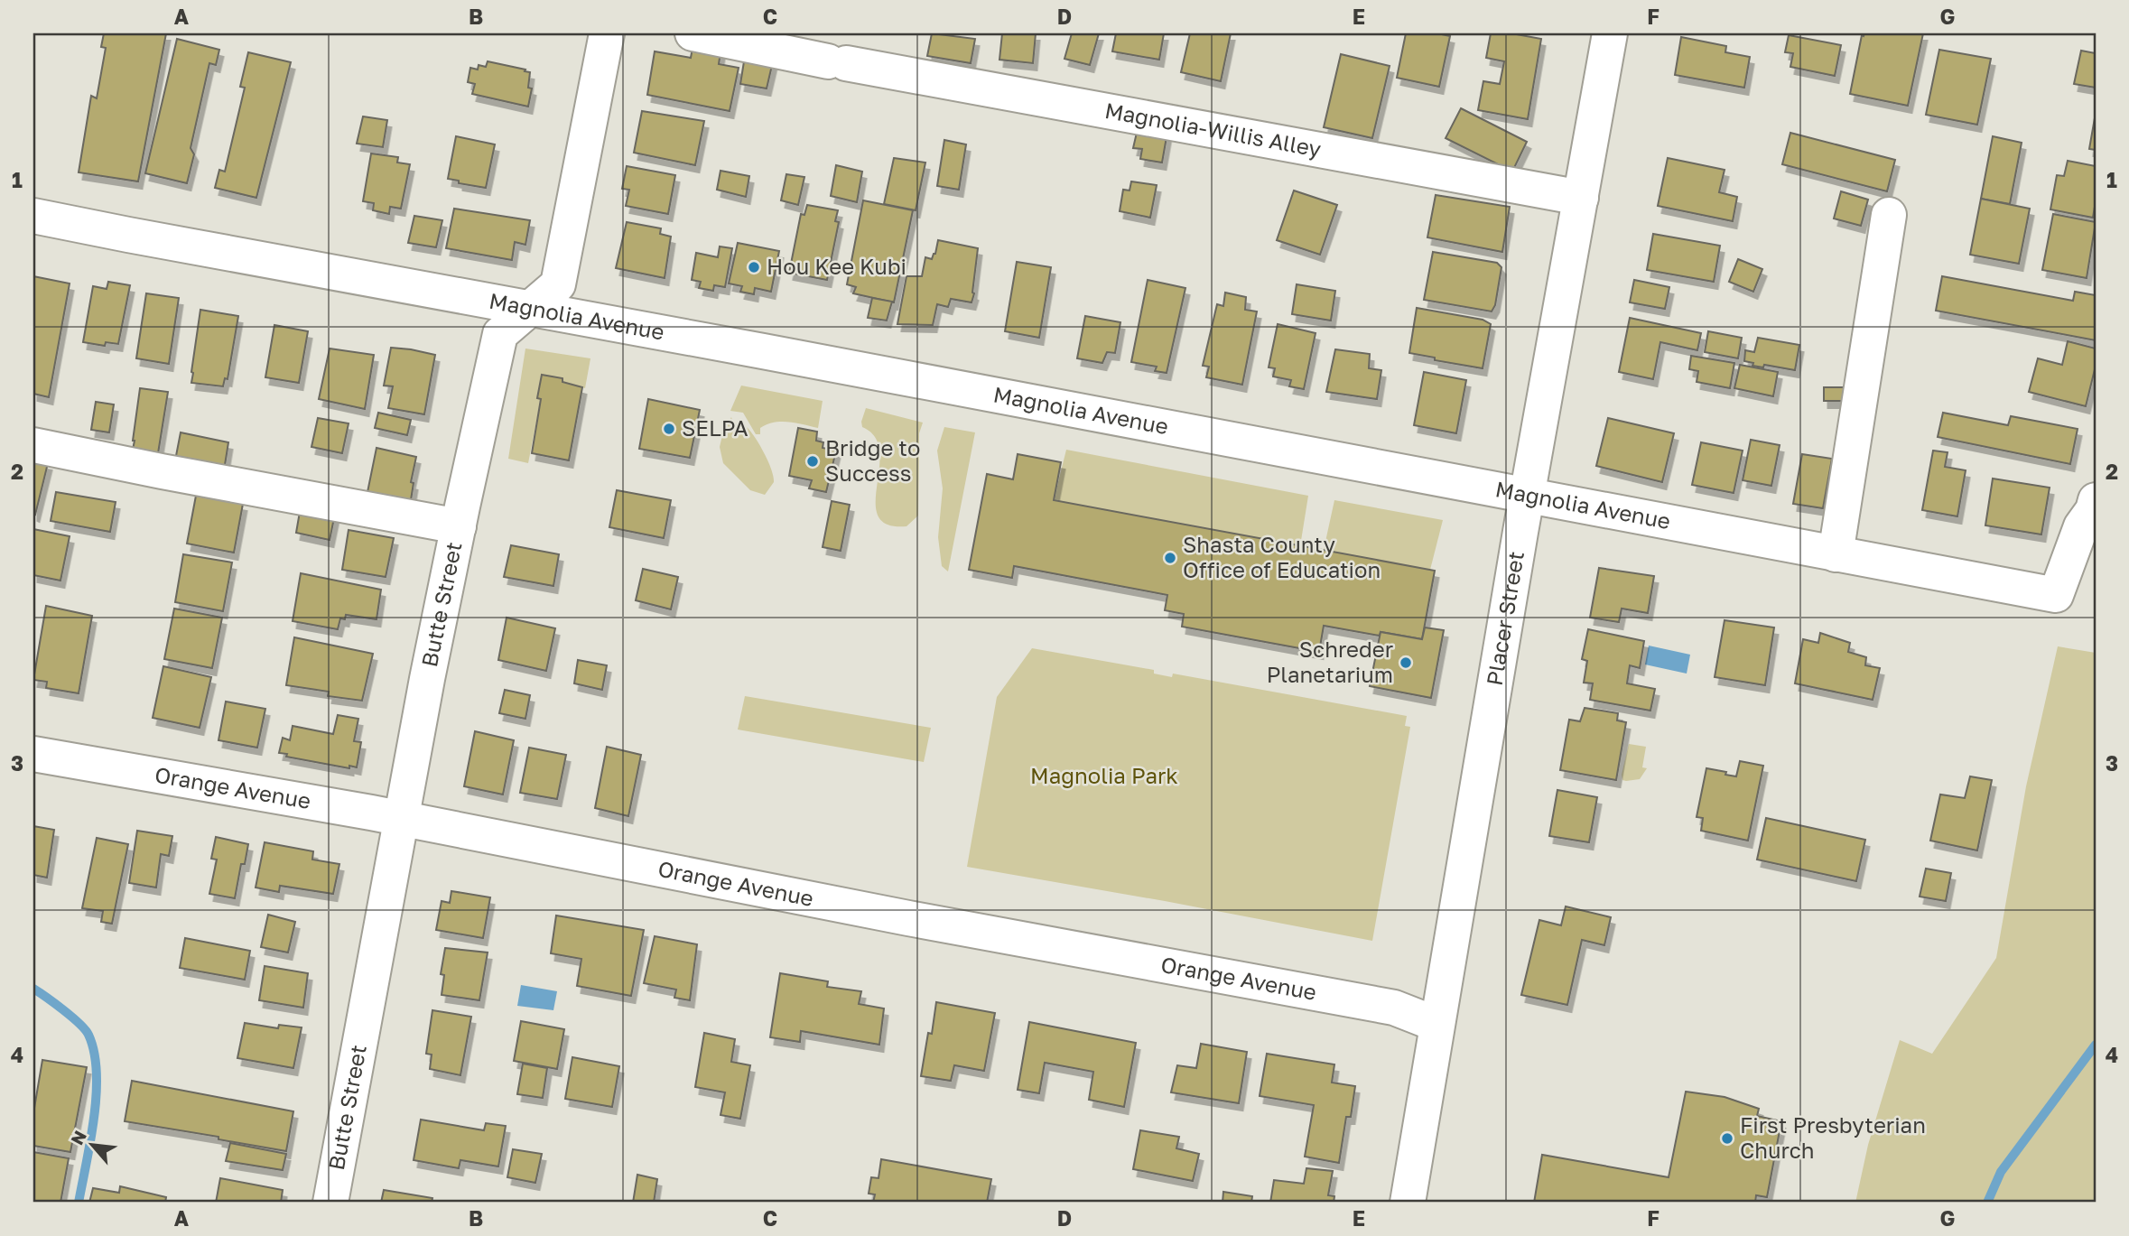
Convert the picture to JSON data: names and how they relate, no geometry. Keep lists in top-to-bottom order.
{
  "streets": {
    "street": [
      "Magnolia-Willis Alley",
      "Magnolia Avenue",
      "Butte Street",
      "Placer Street",
      "Orange Avenue"
    ]
  },
  "crossings": [
    ["Magnolia-Willis Alley", "Placer Street"],
    ["Magnolia Avenue", "Butte Street"],
    ["Magnolia Avenue", "Placer Street"],
    ["Butte Street", "Orange Avenue"],
    ["Placer Street", "Orange Avenue"]
  ],
  "parks": ["Magnolia Park"],
  "places": [
    "Hou Kee Kubi",
    "SELPA",
    "Bridge to Success",
    "Shasta County Office of Education",
    "Schreder Planetarium",
    "First Presbyterian Church"
  ],
  "north": "top left",
  "grid": {
    "columns": [
      "A",
      "B",
      "C",
      "D",
      "E",
      "F",
      "G"
    ],
    "rows": [
      "1",
      "2",
      "3",
      "4"
    ]
  }
}
